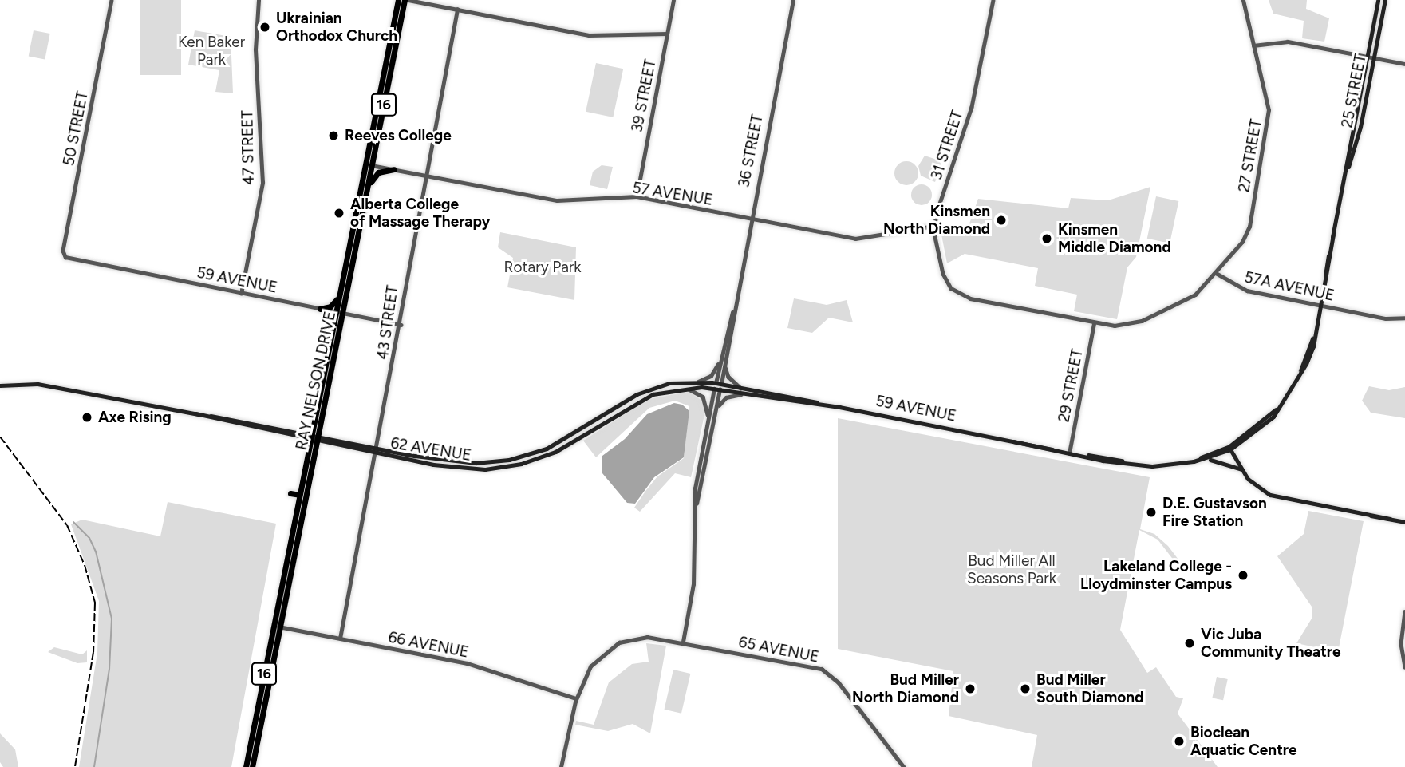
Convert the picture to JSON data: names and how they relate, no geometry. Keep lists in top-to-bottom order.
{
  "streets": {
    "highway": ["16", "RAY NELSON DRIVE"],
    "main road": ["25 STREET", "59 AVENUE", "62 AVENUE"],
    "street": [
      "39 STREET",
      "50 STREET",
      "31 STREET",
      "47 STREET",
      "36 STREET",
      "27 STREET",
      "57 AVENUE",
      "57A AVENUE",
      "43 STREET",
      "29 STREET",
      "66 AVENUE",
      "65 AVENUE"
    ]
  },
  "crossings": [
    ["25 STREET", "57A AVENUE"],
    ["39 STREET", "57 AVENUE"],
    ["50 STREET", "59 AVENUE"],
    ["31 STREET", "57 AVENUE"],
    ["31 STREET", "29 STREET"],
    ["47 STREET", "59 AVENUE"],
    ["36 STREET", "57 AVENUE"],
    ["36 STREET", "59 AVENUE"],
    ["36 STREET", "62 AVENUE"],
    ["36 STREET", "65 AVENUE"],
    ["27 STREET", "57A AVENUE"],
    ["57 AVENUE", "43 STREET"],
    ["57 AVENUE", "RAY NELSON DRIVE"],
    ["59 AVENUE", "43 STREET"],
    ["59 AVENUE", "RAY NELSON DRIVE"],
    ["59 AVENUE", "29 STREET"],
    ["59 AVENUE", "62 AVENUE"],
    ["43 STREET", "62 AVENUE"],
    ["43 STREET", "66 AVENUE"],
    ["RAY NELSON DRIVE", "62 AVENUE"],
    ["RAY NELSON DRIVE", "66 AVENUE"],
    ["66 AVENUE", "65 AVENUE"]
  ],
  "parks": ["Ken Baker Park", "Rotary Park", "Bud Miller All Seasons Park"],
  "places": [
    "Ukrainian Orthodox Church",
    "Reeves College",
    "Alberta College of Massage Therapy",
    "Kinsmen North Diamond",
    "Kinsmen Middle Diamond",
    "Axe Rising",
    "D.E. Gustavson Fire Station",
    "Lakeland College - Lloydminster Campus",
    "Vic Juba Community Theatre",
    "Bud Miller North Diamond",
    "Bud Miller South Diamond",
    "Bioclean Aquatic Centre"
  ]
}
